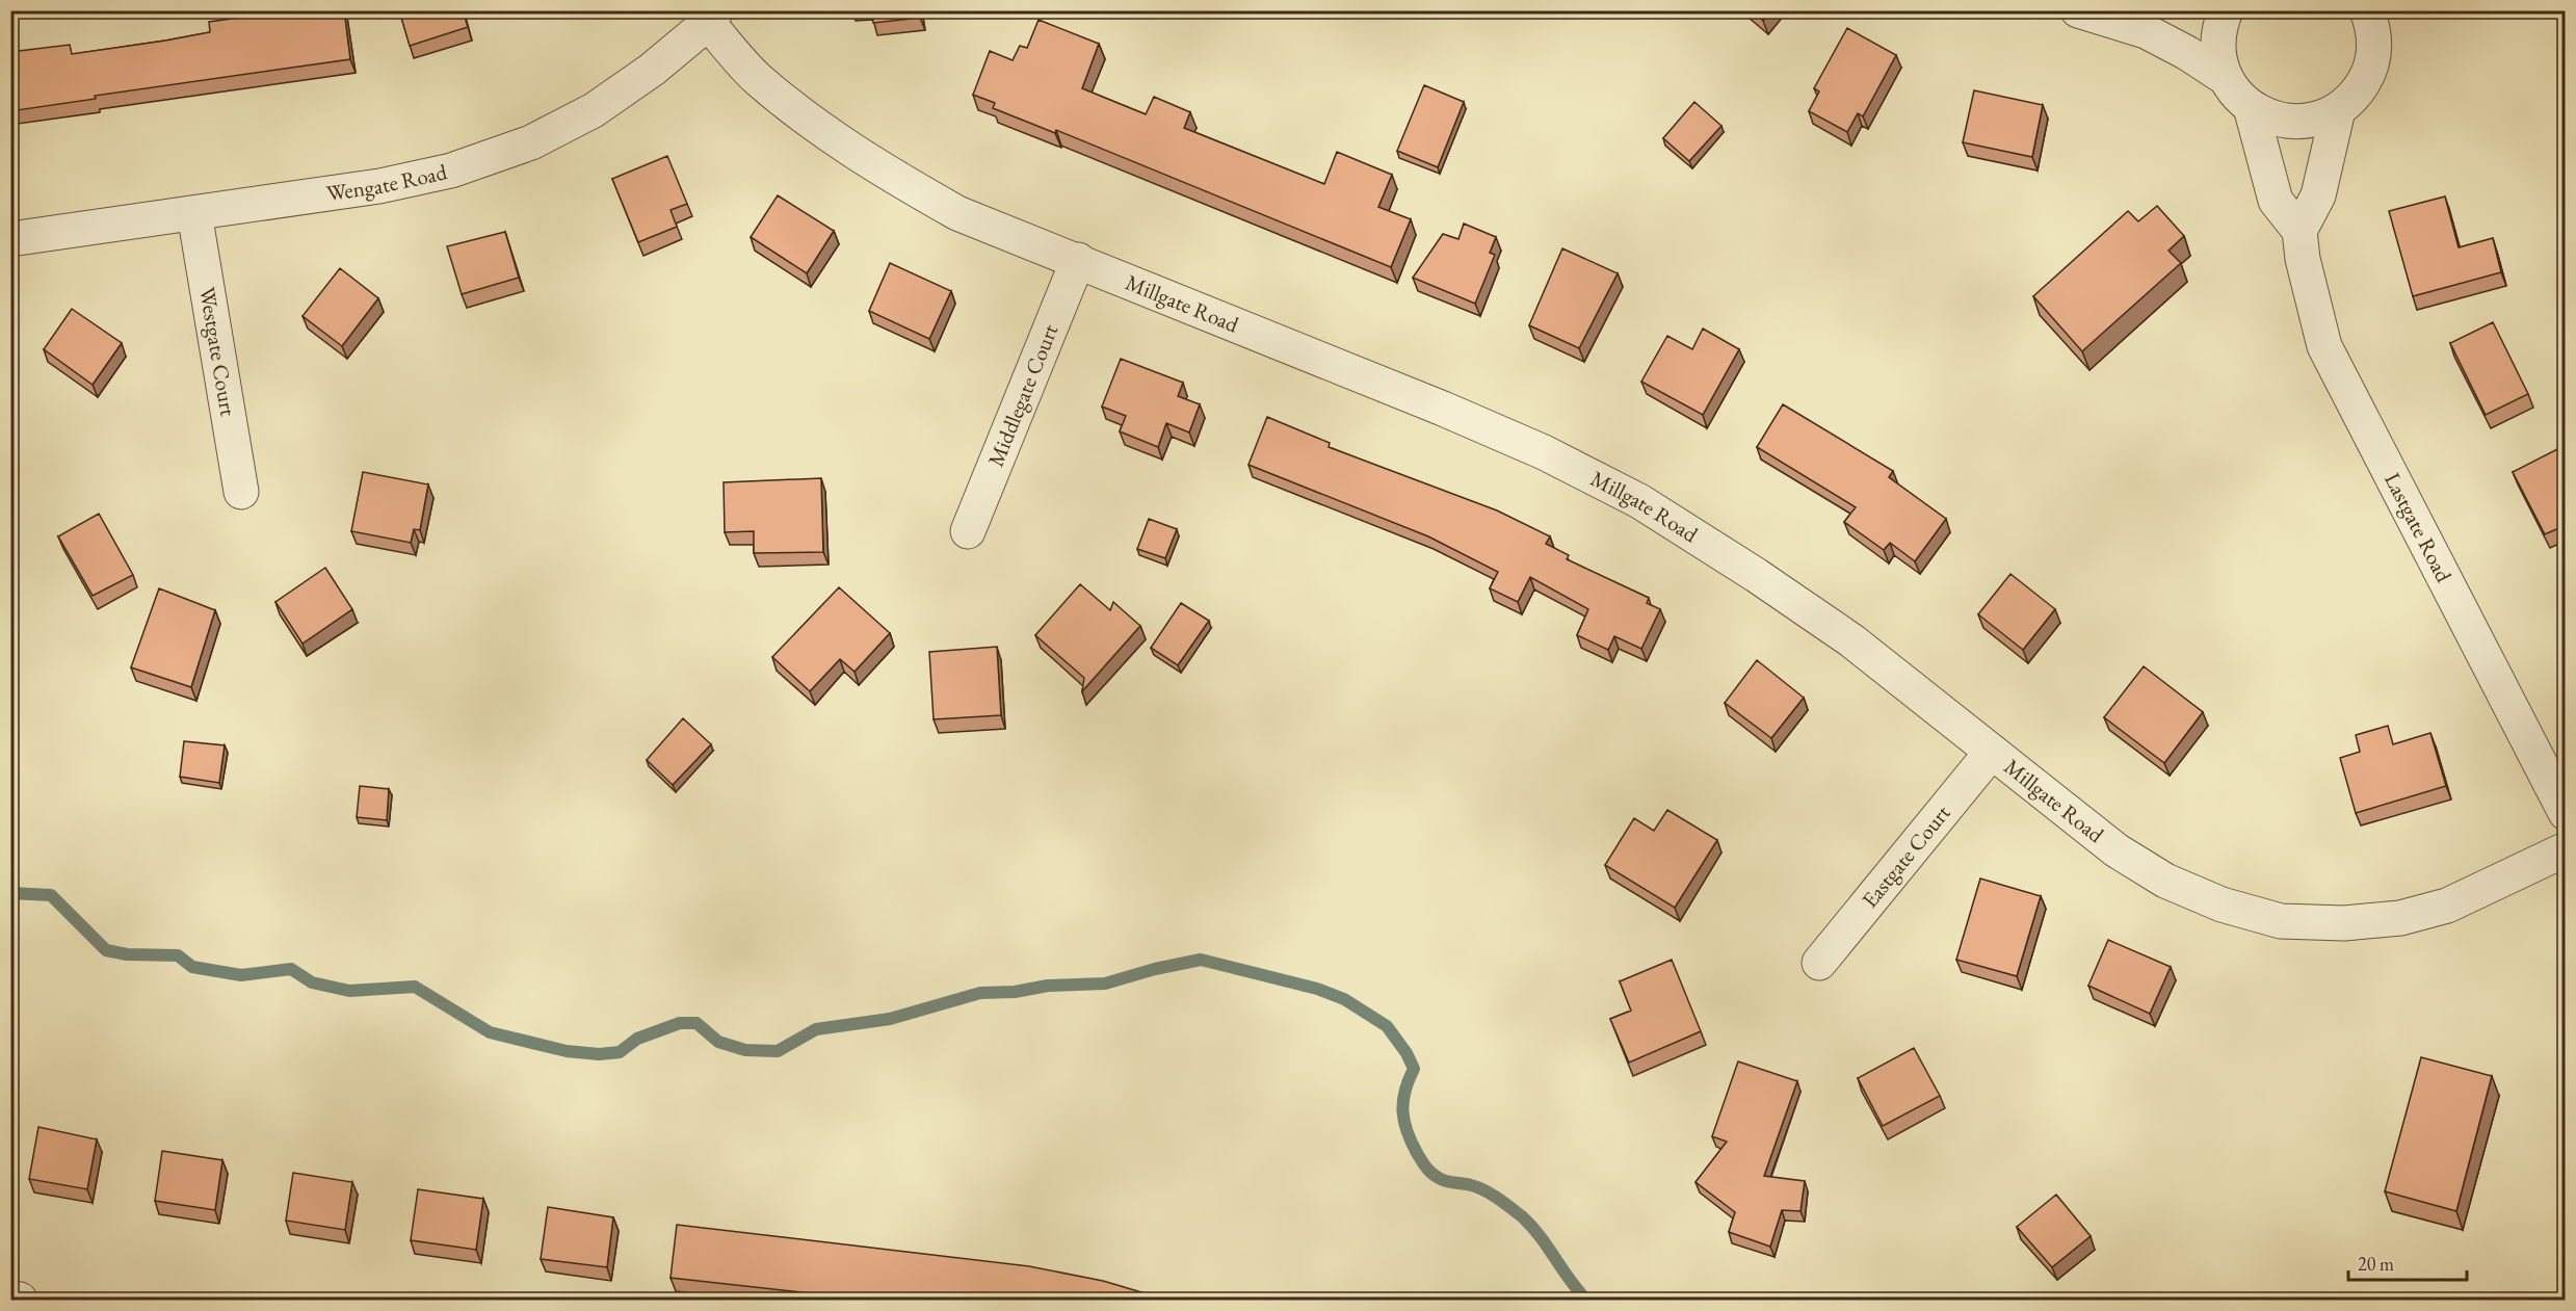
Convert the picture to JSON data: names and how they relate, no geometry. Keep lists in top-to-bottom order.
{
  "streets": {
    "street": [
      "Wengate Road",
      "Millgate Road",
      "Westgate Court",
      "Middlegate Court",
      "Lastgate Road",
      "Eastgate Court"
    ]
  },
  "crossings": [
    ["Wengate Road", "Millgate Road"],
    ["Wengate Road", "Westgate Court"],
    ["Millgate Road", "Middlegate Court"],
    ["Millgate Road", "Eastgate Court"]
  ],
  "scale_bar": "20 m"
}
